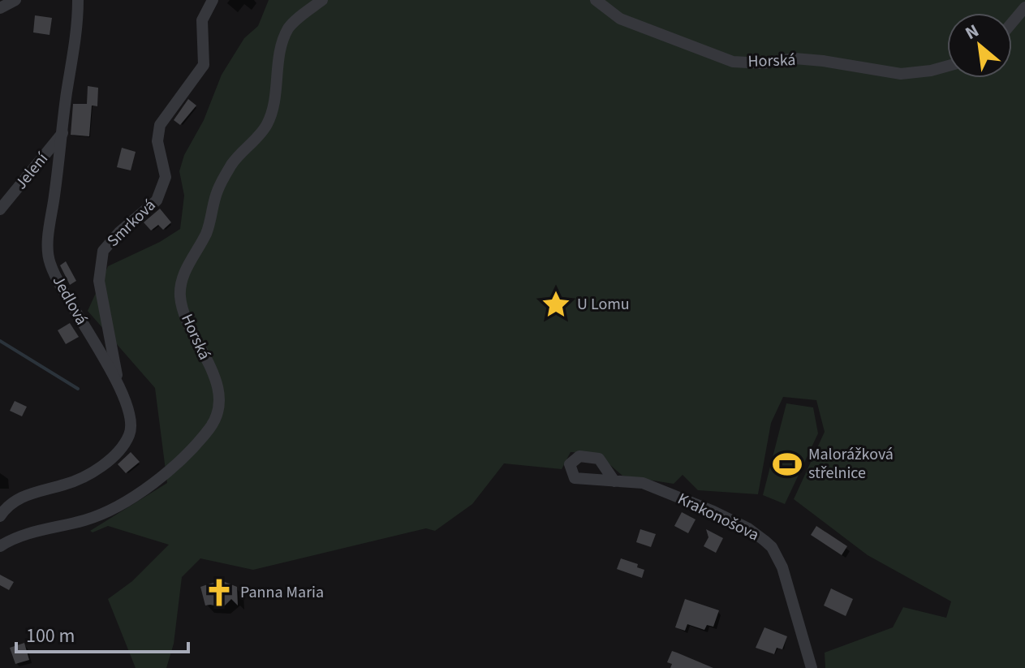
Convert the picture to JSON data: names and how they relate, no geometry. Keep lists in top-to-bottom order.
{
  "streets": {
    "street": [
      "Horská",
      "Jelení",
      "Smrková",
      "Jedlová",
      "Krakonošova"
    ]
  },
  "crossings": [
    ["Jelení", "Jedlová"],
    ["Smrková", "Jedlová"]
  ],
  "places": {
    "place": ["U Lomu"],
    "sports": ["Malorážková střelnice"],
    "church": ["Panna Maria"]
  },
  "scale_bar": "100 m",
  "north": "top left"
}
